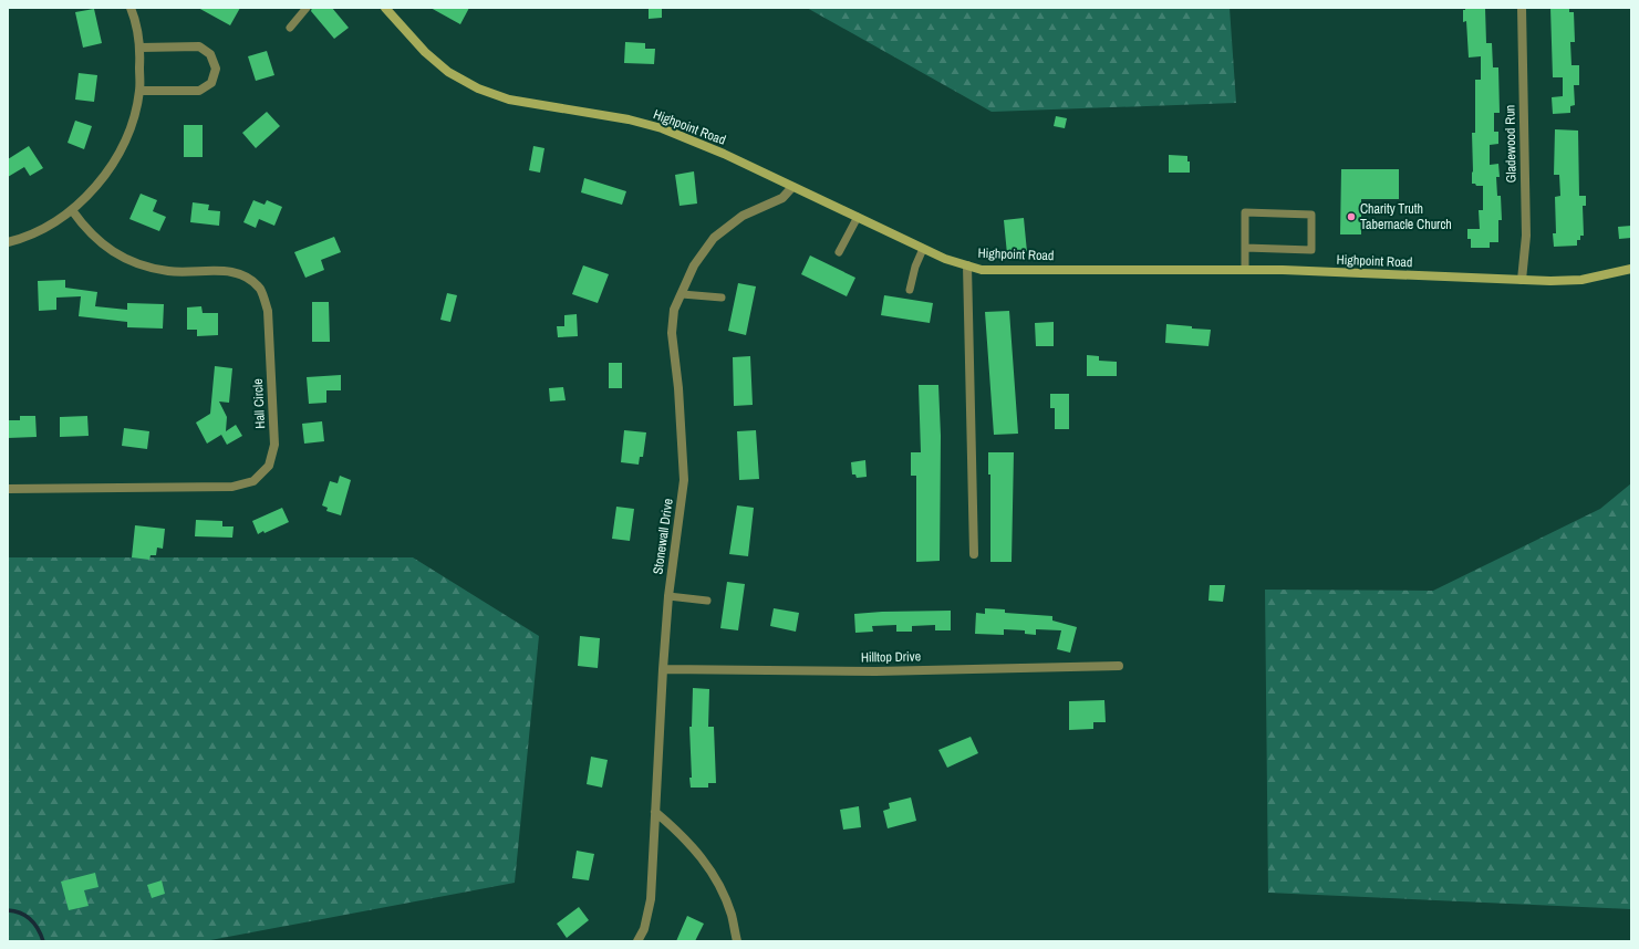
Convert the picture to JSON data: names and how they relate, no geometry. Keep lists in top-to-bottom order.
{
  "streets": {
    "street": [
      "Highpoint Road",
      "Gladewood Run",
      "Hall Circle",
      "Stonewall Drive",
      "Hilltop Drive"
    ]
  },
  "crossings": [
    ["Highpoint Road", "Gladewood Run"],
    ["Highpoint Road", "Stonewall Drive"],
    ["Stonewall Drive", "Hilltop Drive"]
  ],
  "places": ["Charity Truth Tabernacle Church"]
}
